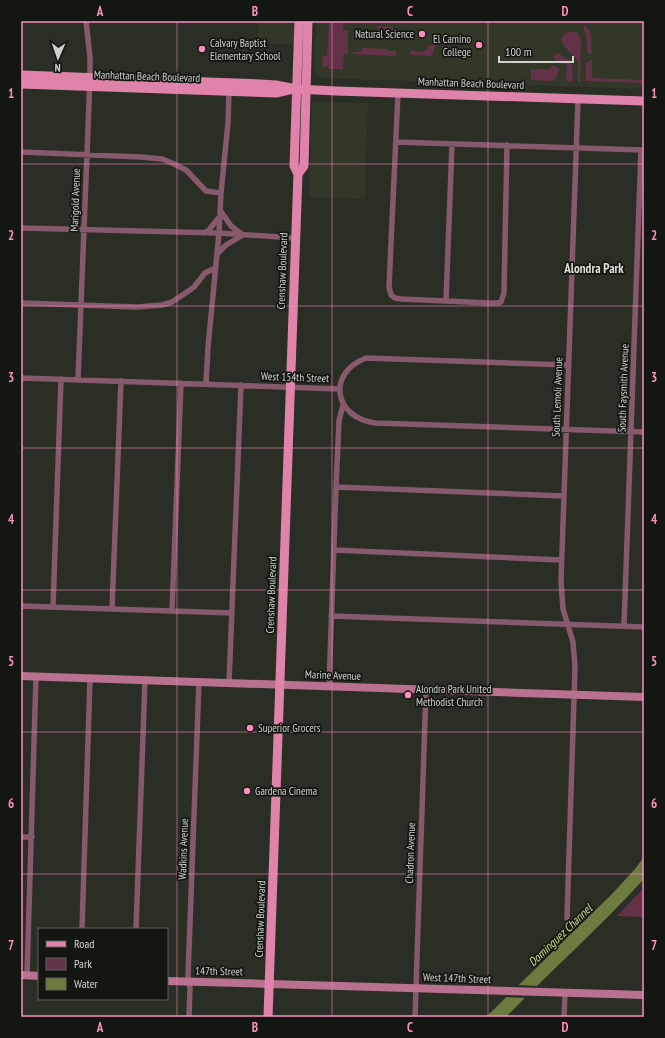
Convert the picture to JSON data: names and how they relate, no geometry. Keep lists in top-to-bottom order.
{
  "streets": {
    "main road": [
      "Manhattan Beach Boulevard",
      "Crenshaw Boulevard",
      "Marine Avenue",
      "147th Street",
      "West 147th Street"
    ],
    "street": [
      "Marigold Avenue",
      "West 154th Street",
      "South Faysmith Avenue",
      "South Lemoli Avenue",
      "Wadkins Avenue",
      "Chadron Avenue"
    ]
  },
  "crossings": [
    ["Manhattan Beach Boulevard", "Marigold Avenue"],
    ["Manhattan Beach Boulevard", "Crenshaw Boulevard"],
    ["Manhattan Beach Boulevard", "South Lemoli Avenue"],
    ["Marigold Avenue", "West 154th Street"],
    ["Crenshaw Boulevard", "West 154th Street"],
    ["Crenshaw Boulevard", "Marine Avenue"],
    ["Crenshaw Boulevard", "147th Street"],
    ["Crenshaw Boulevard", "West 147th Street"],
    ["South Lemoli Avenue", "Marine Avenue"],
    ["Marine Avenue", "Wadkins Avenue"],
    ["Marine Avenue", "Chadron Avenue"],
    ["Wadkins Avenue", "147th Street"],
    ["Chadron Avenue", "West 147th Street"],
    ["147th Street", "West 147th Street"]
  ],
  "districts": ["Alondra Park"],
  "water": ["Dominguez Channel"],
  "places": [
    "Natural Science",
    "El Camino College",
    "Calvary Baptist Elementary School",
    "Alondra Park United Methodist Church",
    "Superior Grocers",
    "Gardena Cinema"
  ],
  "legend": ["Road", "Park", "Water"],
  "scale_bar": "100 m",
  "north": "bottom",
  "grid": {
    "columns": [
      "A",
      "B",
      "C",
      "D"
    ],
    "rows": [
      "1",
      "2",
      "3",
      "4",
      "5",
      "6",
      "7"
    ]
  }
}
